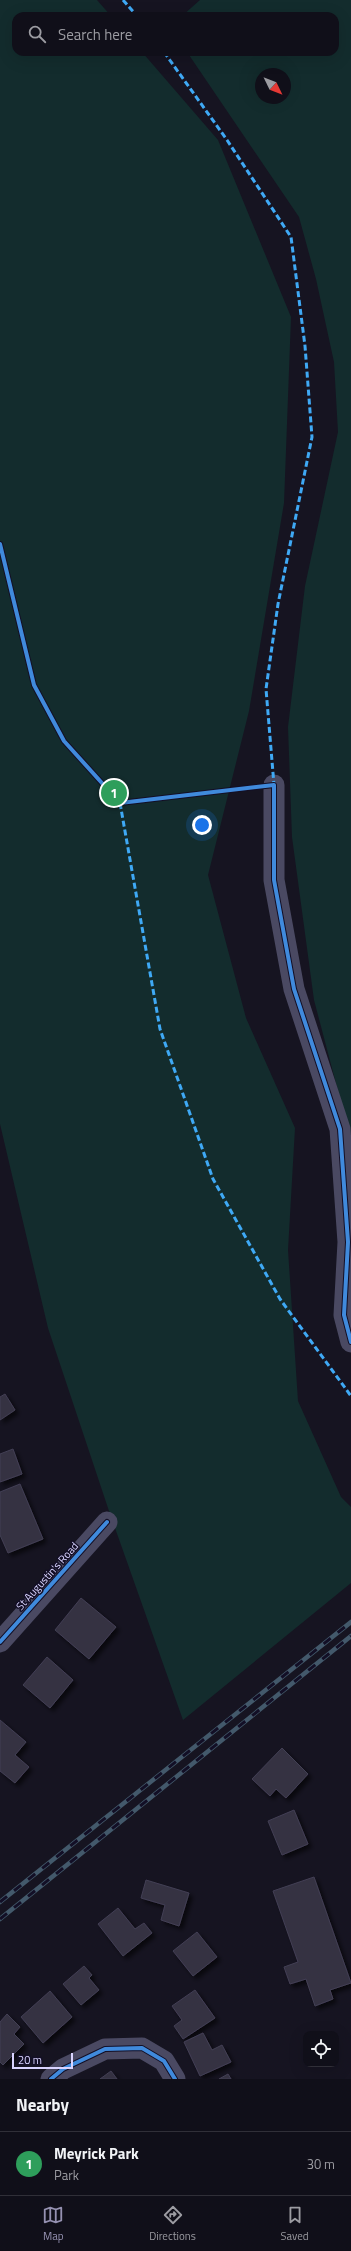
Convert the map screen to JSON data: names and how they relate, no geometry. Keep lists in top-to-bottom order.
{
  "streets": {
    "street": ["St Augustin's Road"]
  },
  "scale_bar": "20 m",
  "north": "bottom right",
  "page": {
    "search": "Search here",
    "pins": "1",
    "scale": "20 m",
    "heading": "Nearby",
    "list": [
      {
        "mark": "1",
        "name": "Meyrick Park",
        "note": "Park",
        "value": "30 m"
      }
    ],
    "nav": ["Map", "Directions", "Saved"]
  }
}
